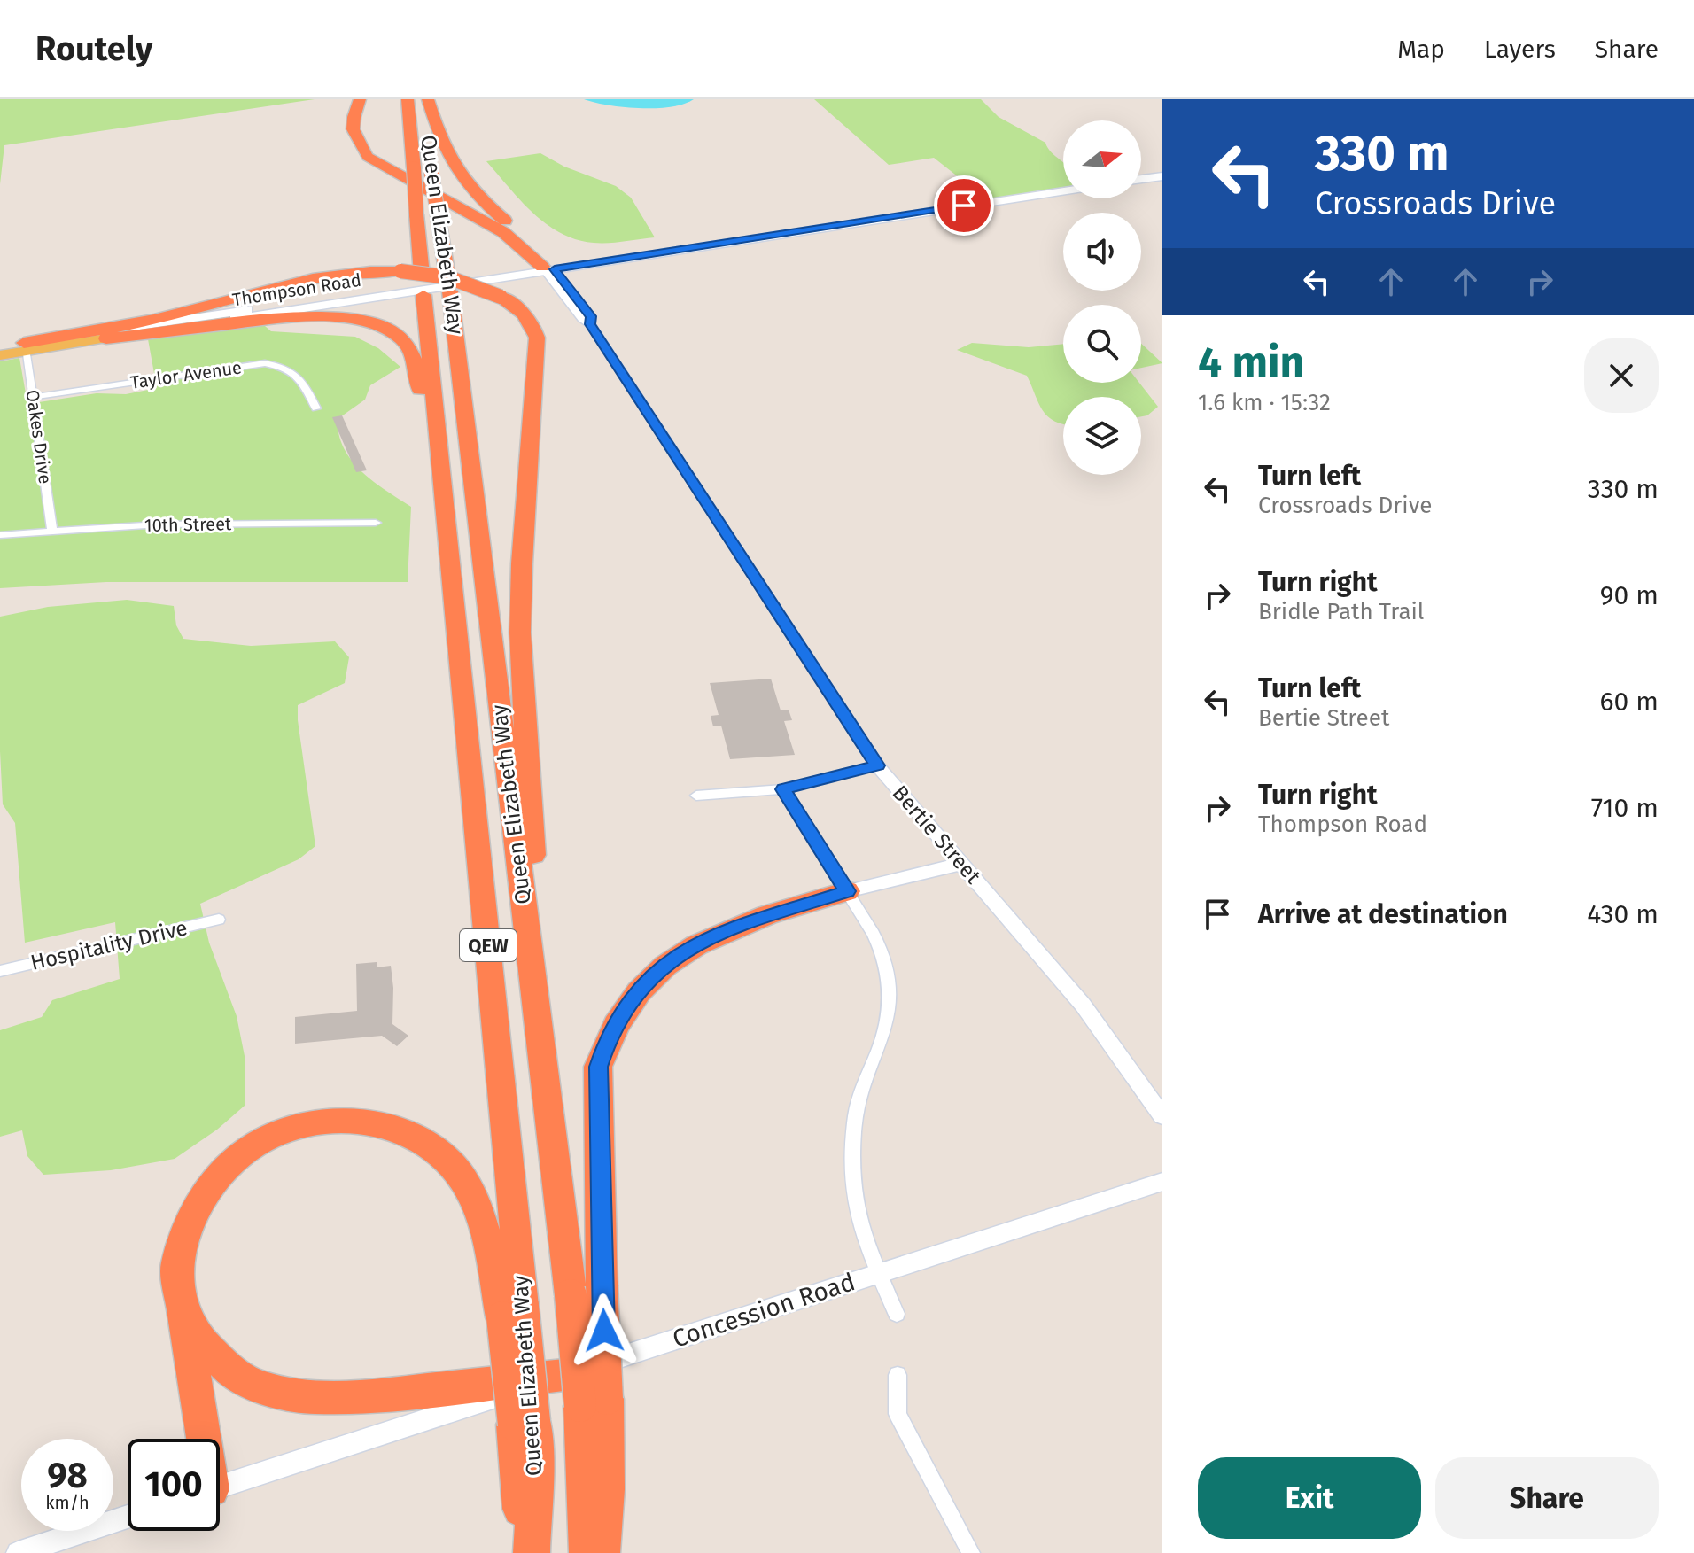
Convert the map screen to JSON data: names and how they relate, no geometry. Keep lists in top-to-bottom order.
{
  "streets": {
    "highway": ["Queen Elizabeth Way", "QEW"],
    "main road": ["Thompson Road"],
    "street": [
      "Taylor Avenue",
      "Oakes Drive",
      "10th Street",
      "Bertie Street",
      "Hospitality Drive",
      "Concession Road"
    ]
  },
  "crossings": [
    ["Thompson Road", "Oakes Drive"],
    ["Thompson Road", "Bertie Street"],
    ["Taylor Avenue", "Oakes Drive"],
    ["Oakes Drive", "10th Street"]
  ],
  "north": "right",
  "page": {
    "header": "Routely",
    "nav": ["Map", "Layers", "Share"],
    "turn": ["330 m", "Crossroads Drive"],
    "heading": ["4 min", "1.6 km · 15:32"],
    "list": [
      {
        "name": "Turn left",
        "note": "Crossroads Drive",
        "value": "330 m"
      },
      {
        "name": "Turn right",
        "note": "Bridle Path Trail",
        "value": "90 m"
      },
      {
        "name": "Turn left",
        "note": "Bertie Street",
        "value": "60 m"
      },
      {
        "name": "Turn right",
        "note": "Thompson Road",
        "value": "710 m"
      },
      {
        "name": "Arrive at destination",
        "value": "430 m"
      }
    ],
    "speed": "98 km/h",
    "limit": "100",
    "buttons": ["Exit", "Share"]
  }
}
